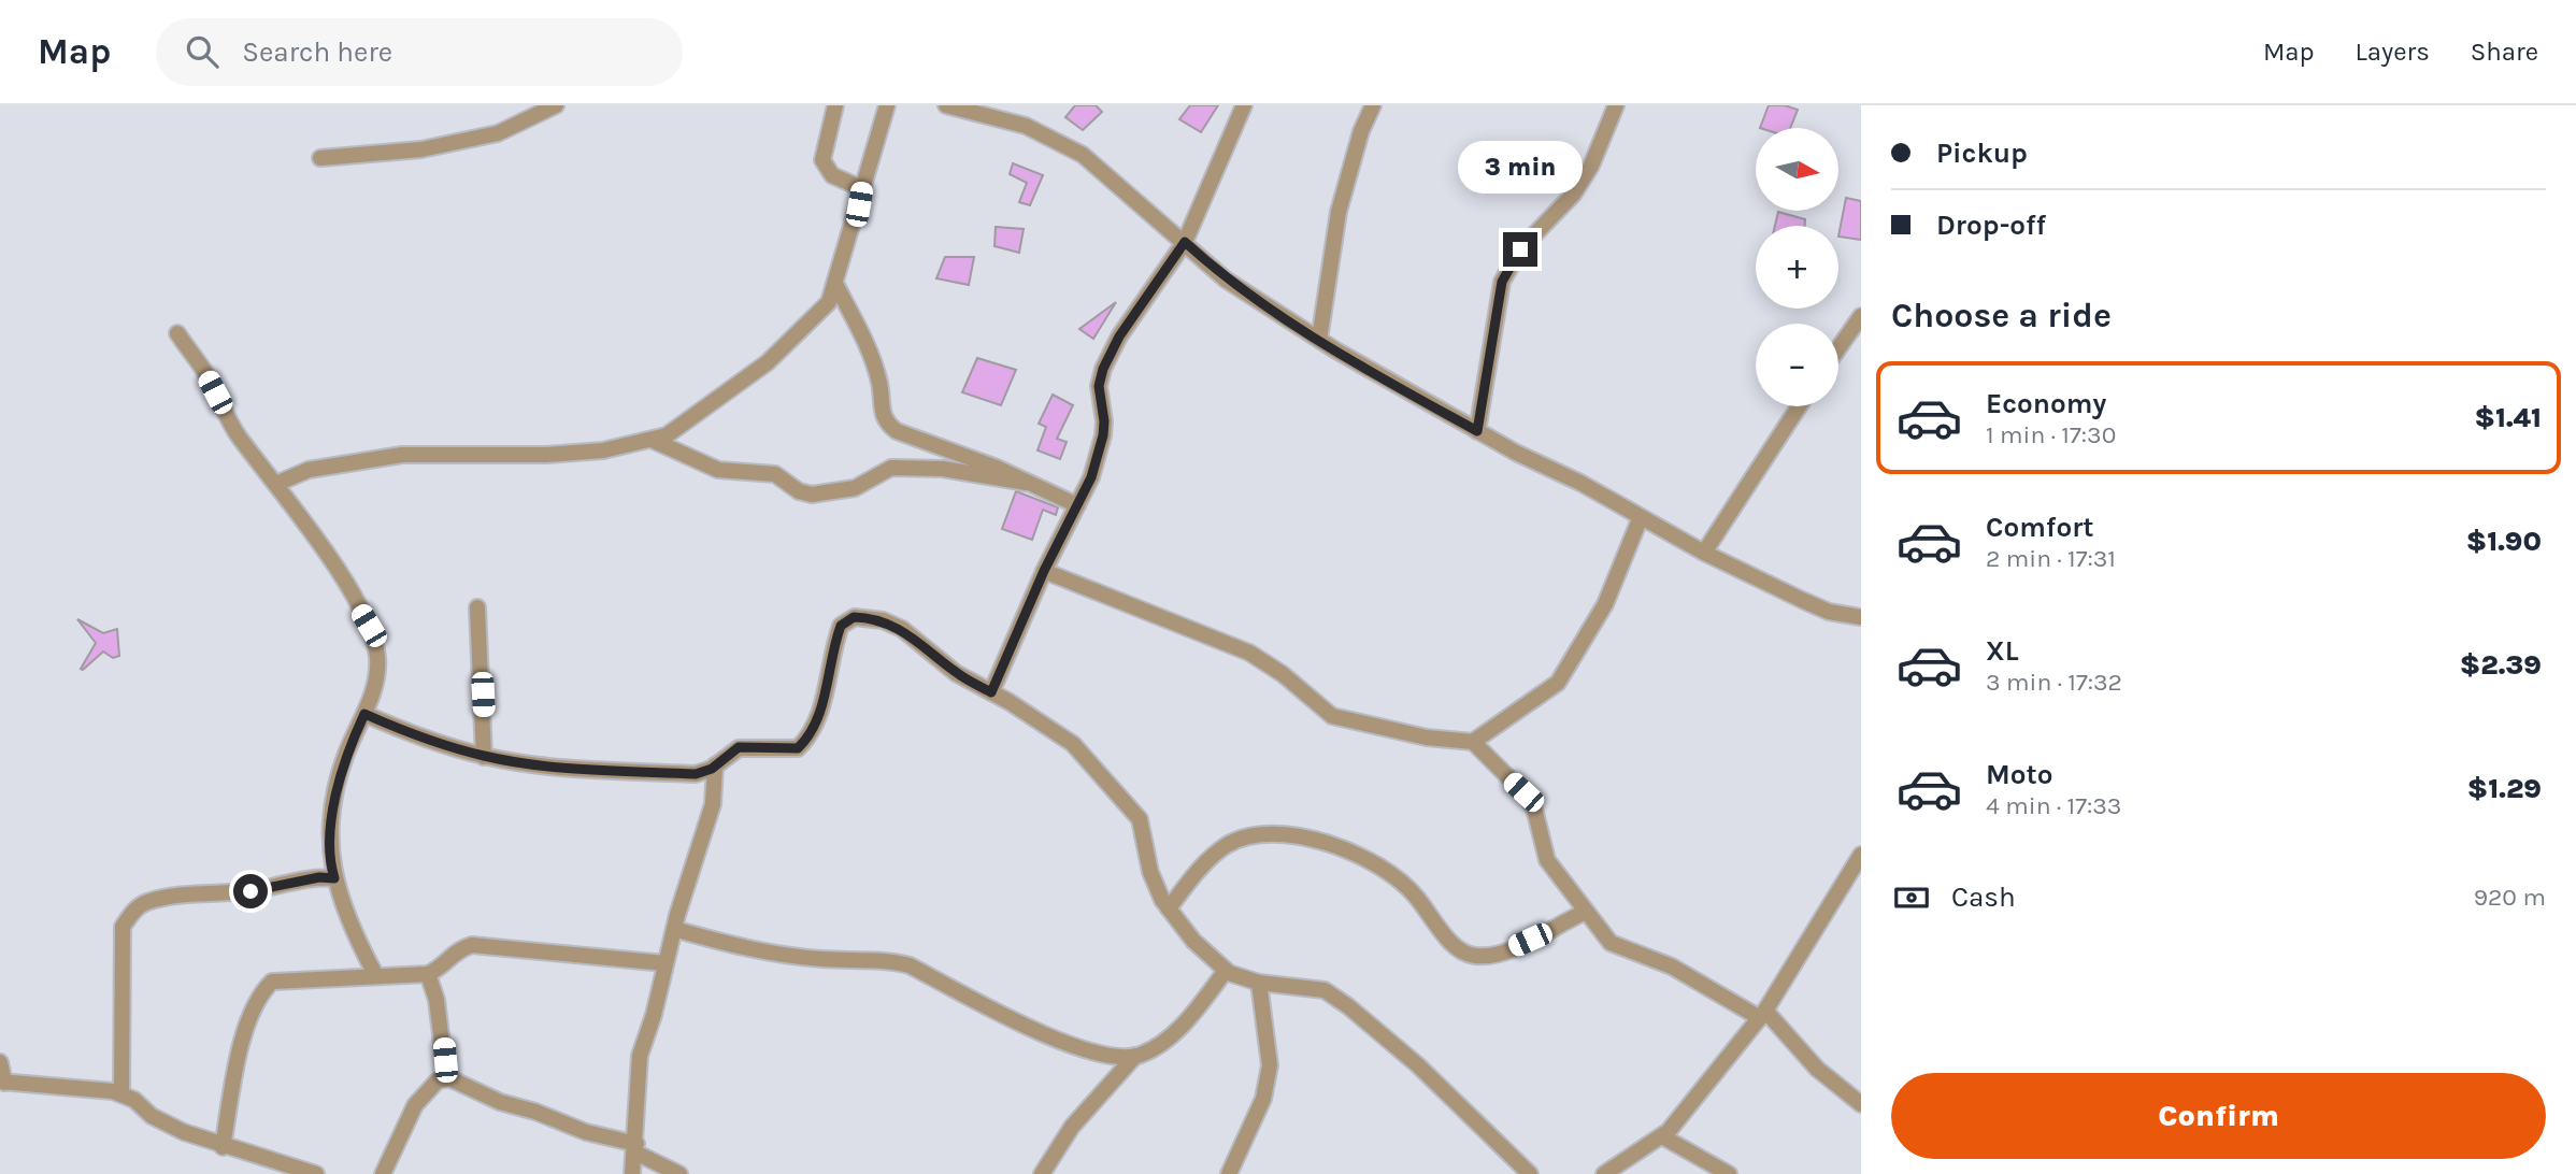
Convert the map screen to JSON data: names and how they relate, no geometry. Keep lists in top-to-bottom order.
{
  "north": "right",
  "page": {
    "header": "Map",
    "search": "Search here",
    "nav": ["Map", "Layers", "Share"],
    "banner": ["Pickup", "Drop-off"],
    "map_buttons": ["+", "−"],
    "bubble": "3 min",
    "heading": "Choose a ride",
    "list": [
      {
        "name": "Economy",
        "note": "1 min · 17:30",
        "value": "$1.41"
      },
      {
        "name": "Comfort",
        "note": "2 min · 17:31",
        "value": "$1.90"
      },
      {
        "name": "XL",
        "note": "3 min · 17:32",
        "value": "$2.39"
      },
      {
        "name": "Moto",
        "note": "4 min · 17:33",
        "value": "$1.29"
      }
    ],
    "pay": ["Cash", "920 m"],
    "buttons": "Confirm"
  }
}
